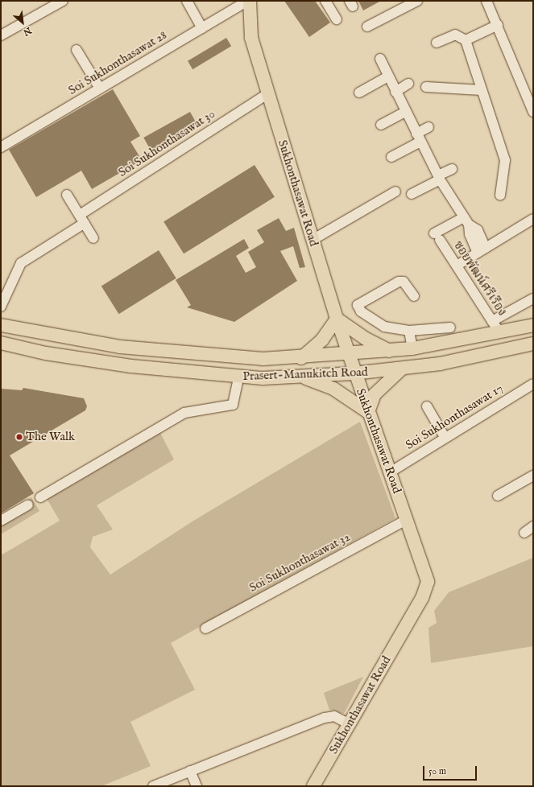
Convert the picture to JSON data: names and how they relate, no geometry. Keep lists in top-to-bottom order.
{
  "streets": {
    "main road": ["Sukhonthasawat Road", "Prasert-Manukitch Road"],
    "street": [
      "Soi Sukhonthasawat 28",
      "Soi Sukhonthasawat 30",
      "ซอยพัฒน์ศรีเรือง",
      "Soi Sukhonthasawat 17",
      "Soi Sukhonthasawat 32"
    ]
  },
  "crossings": [
    ["Soi Sukhonthasawat 28", "Sukhonthasawat Road"],
    ["Soi Sukhonthasawat 30", "Sukhonthasawat Road"],
    ["Sukhonthasawat Road", "Prasert-Manukitch Road"],
    ["Sukhonthasawat Road", "Soi Sukhonthasawat 17"],
    ["Sukhonthasawat Road", "Soi Sukhonthasawat 32"],
    ["ซอยพัฒน์ศรีเรือง", "Prasert-Manukitch Road"]
  ],
  "places": ["The Walk"],
  "scale_bar": "50 m",
  "north": "bottom right"
}
